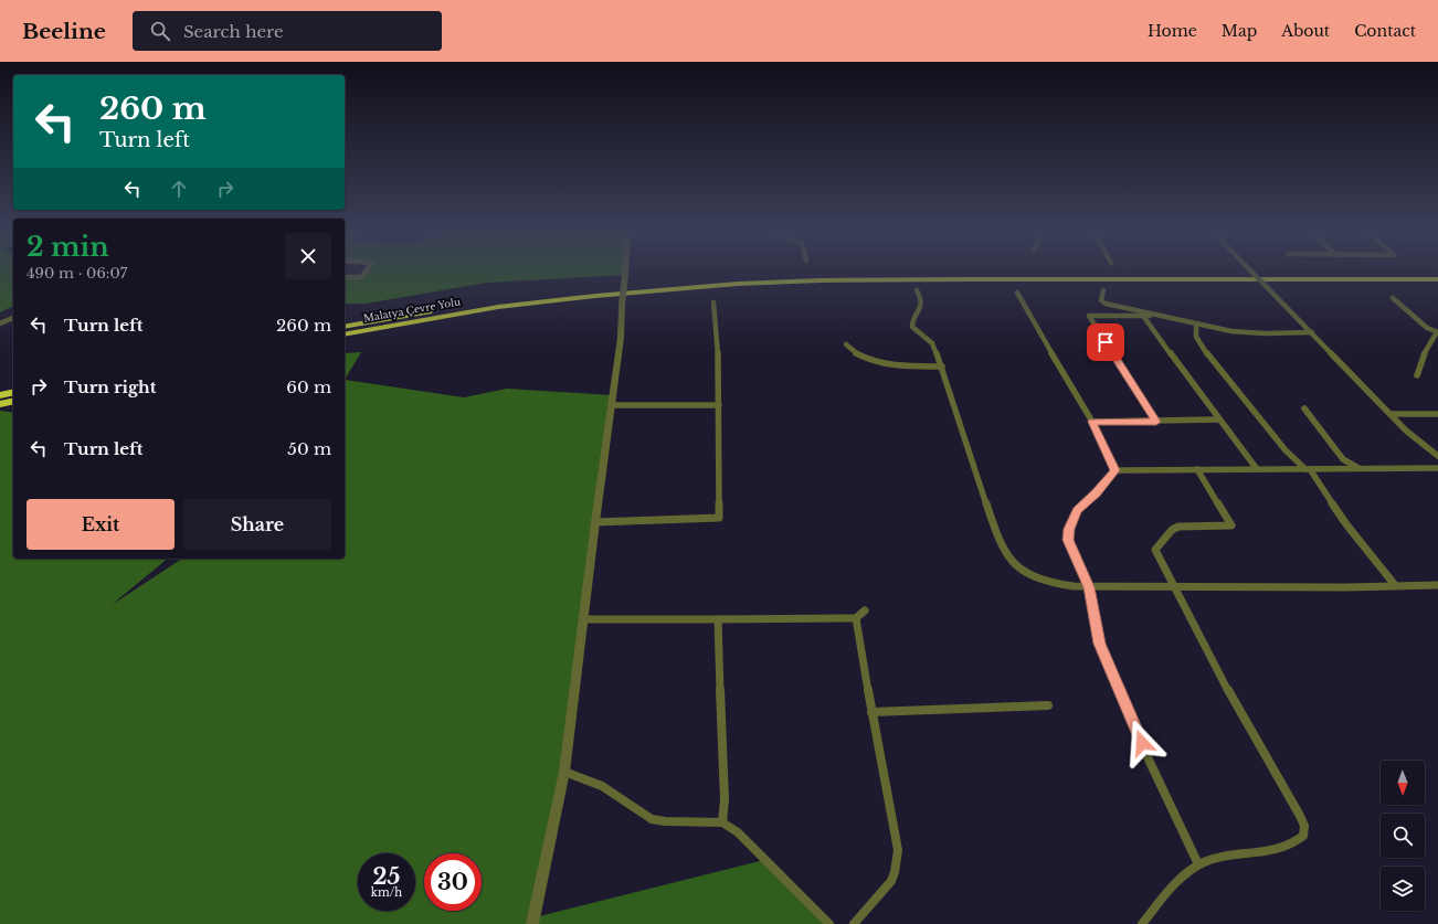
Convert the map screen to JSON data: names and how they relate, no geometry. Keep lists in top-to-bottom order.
{
  "streets": {
    "highway": ["Malatya Çevre Yolu"]
  },
  "north": "bottom",
  "page": {
    "header": "Beeline",
    "search": "Search here",
    "nav": [
      "Home",
      "Map",
      "About",
      "Contact"
    ],
    "turn": ["260 m", "Turn left"],
    "heading": ["2 min", "490 m · 06:07"],
    "list": [
      {
        "name": "Turn left",
        "value": "260 m"
      },
      {
        "name": "Turn right",
        "value": "60 m"
      },
      {
        "name": "Turn left",
        "value": "50 m"
      }
    ],
    "buttons": ["Exit", "Share"],
    "speed": "25 km/h",
    "limit": "30"
  }
}
